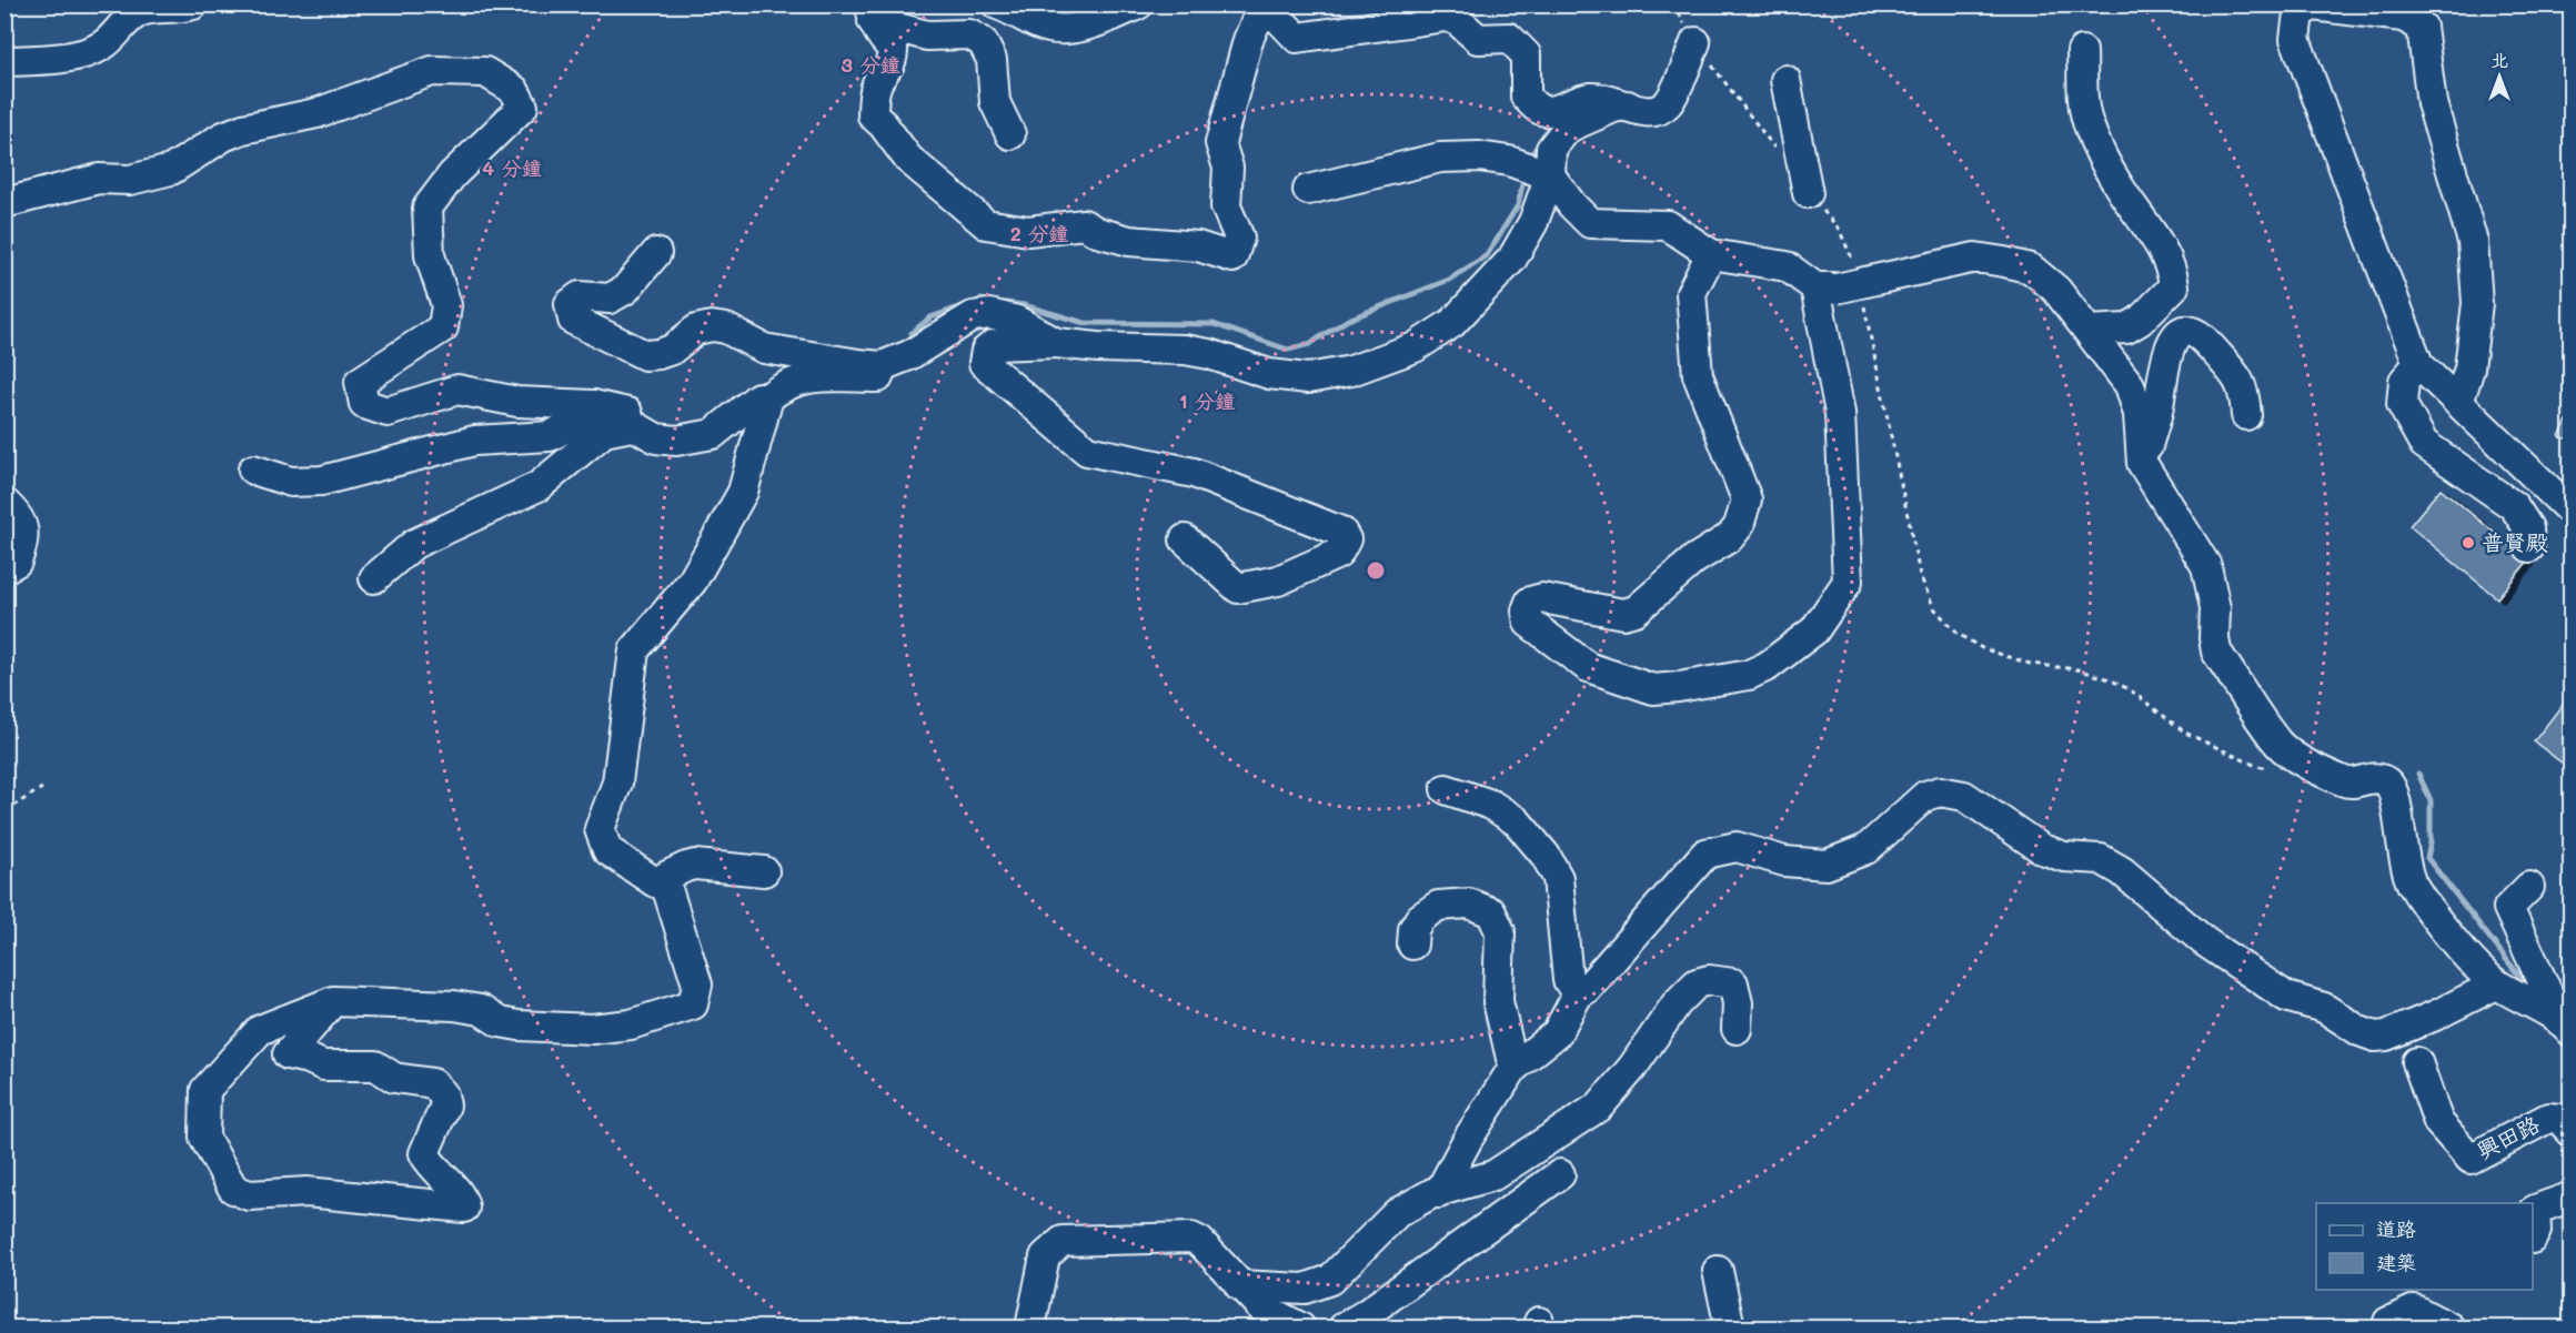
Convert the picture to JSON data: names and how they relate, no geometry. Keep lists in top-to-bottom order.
{
  "streets": {
    "lane": ["興田路"]
  },
  "places": ["普賢殿"],
  "legend": ["道路", "建築"],
  "north": "top",
  "rings": [
    "3 分鐘",
    "4 分鐘",
    "2 分鐘",
    "1 分鐘"
  ]
}
